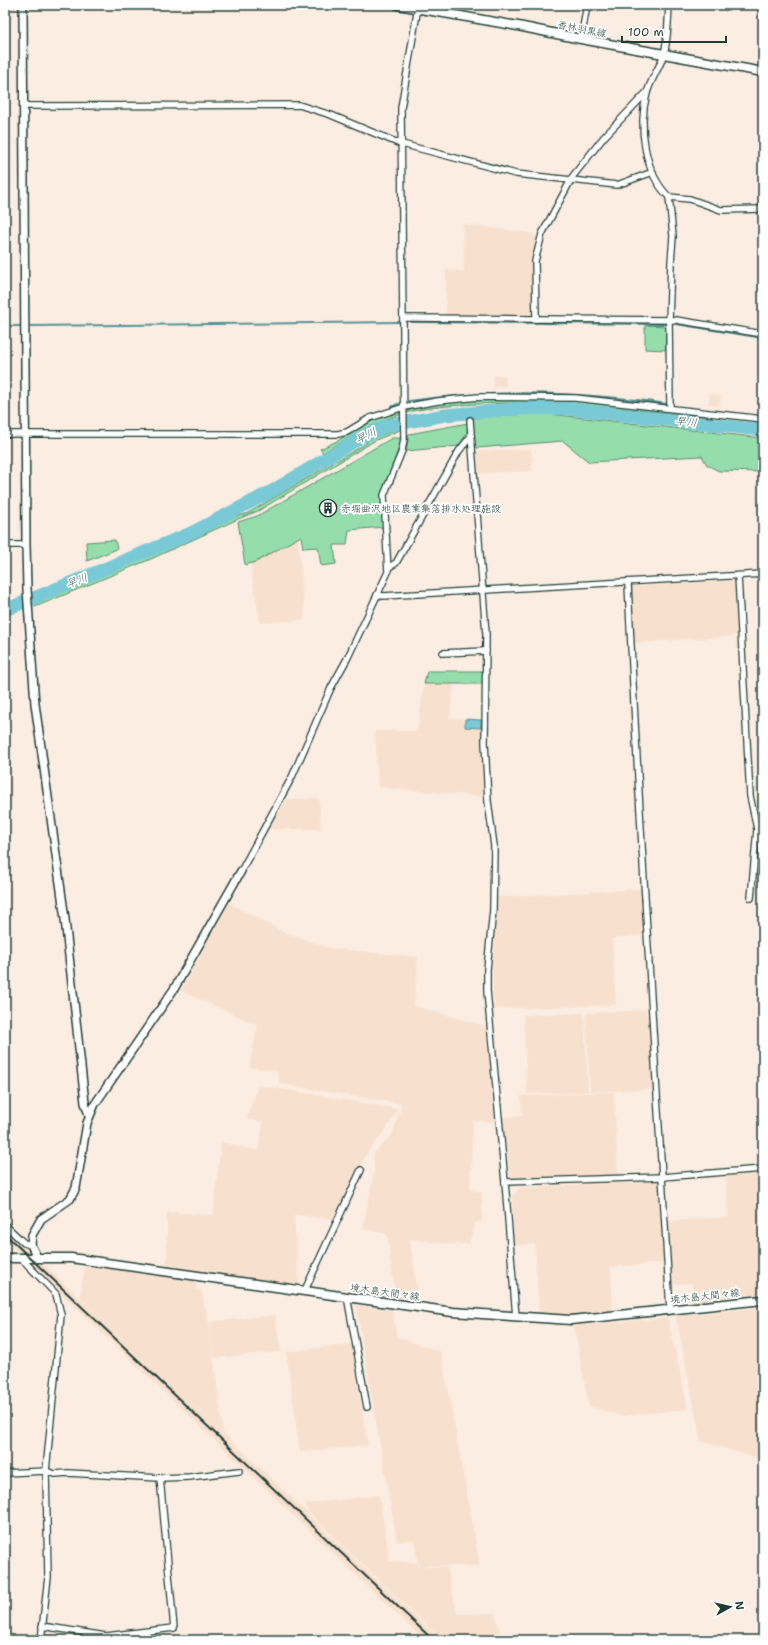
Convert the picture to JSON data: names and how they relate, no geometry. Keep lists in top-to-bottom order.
{
  "streets": {
    "main road": ["香林羽黒線", "境木島大間々線"]
  },
  "water": ["早川"],
  "places": {
    "building": ["赤堀曲沢地区農業集落排水処理施設"]
  },
  "scale_bar": "100 m",
  "north": "right"
}
